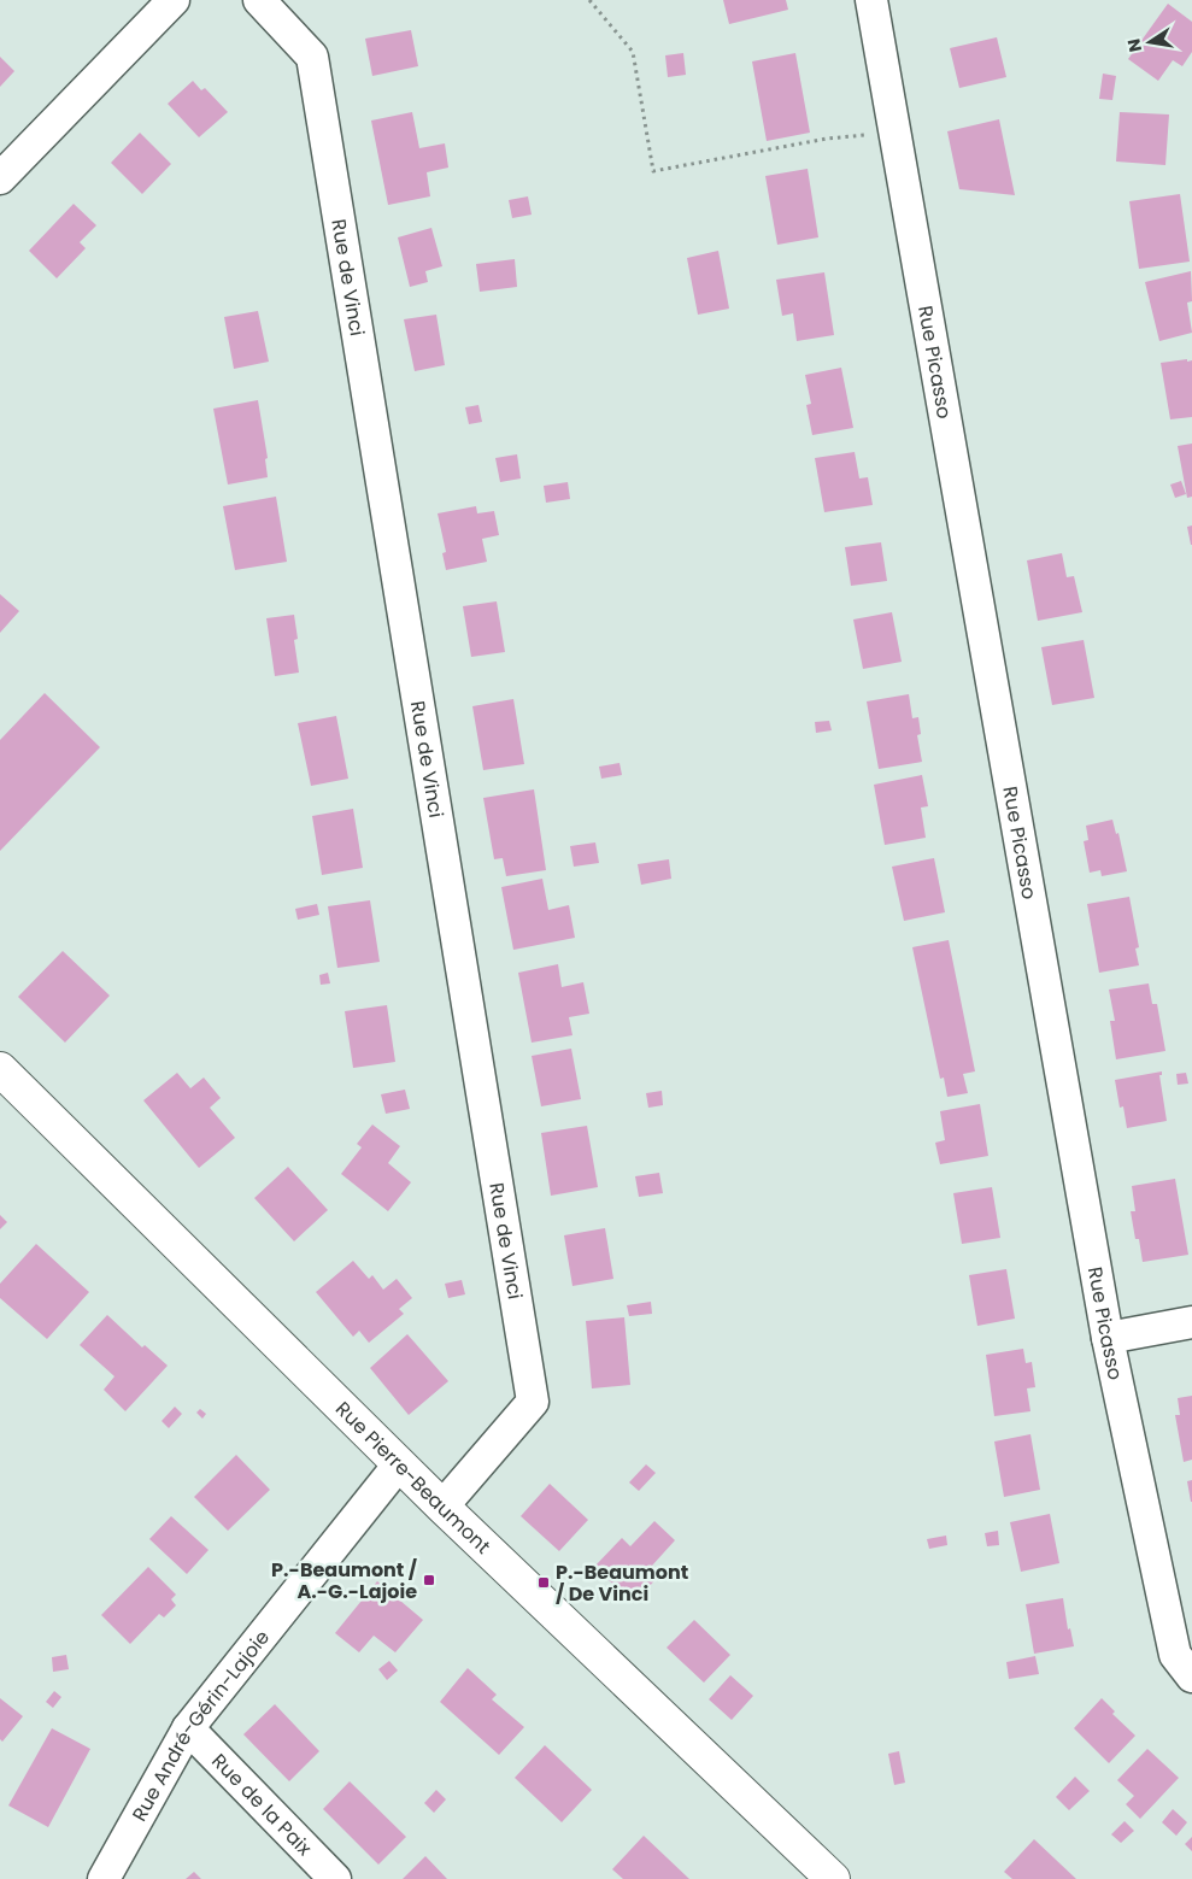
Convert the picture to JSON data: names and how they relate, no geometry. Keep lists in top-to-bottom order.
{
  "streets": {
    "main road": ["Rue Pierre-Beaumont"],
    "street": [
      "Rue de Vinci",
      "Rue Picasso",
      "Rue André-Gérin-Lajoie",
      "Rue de la Paix"
    ]
  },
  "crossings": [
    ["Rue de Vinci", "Rue Pierre-Beaumont"],
    ["Rue Pierre-Beaumont", "Rue André-Gérin-Lajoie"],
    ["Rue André-Gérin-Lajoie", "Rue de la Paix"]
  ],
  "places": {
    "transit": ["P.-Beaumont / A.-G.-Lajoie", "P.-Beaumont / De Vinci"]
  },
  "north": "left"
}
